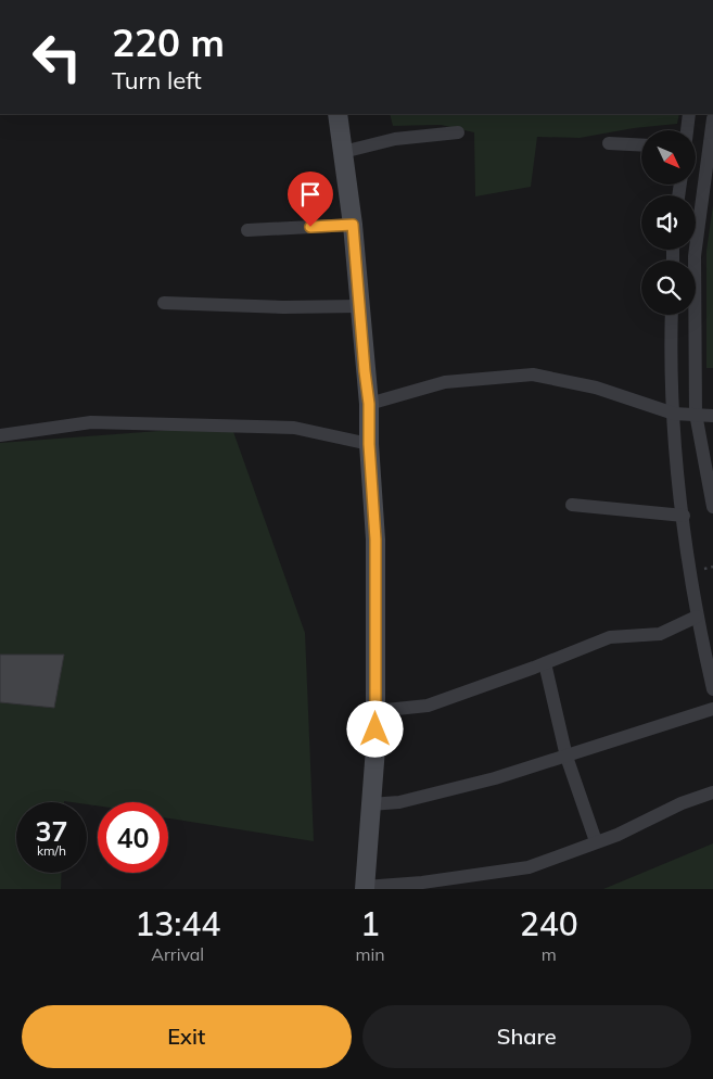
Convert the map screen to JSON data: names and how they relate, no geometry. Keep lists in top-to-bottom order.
{
  "north": "bottom right",
  "page": {
    "turn": ["220 m", "Turn left"],
    "speed": "37 km/h",
    "limit": "40",
    "eta": [
      "13:44",
      "Arrival",
      "1",
      "min",
      "240",
      "m"
    ],
    "buttons": ["Exit", "Share"]
  }
}
